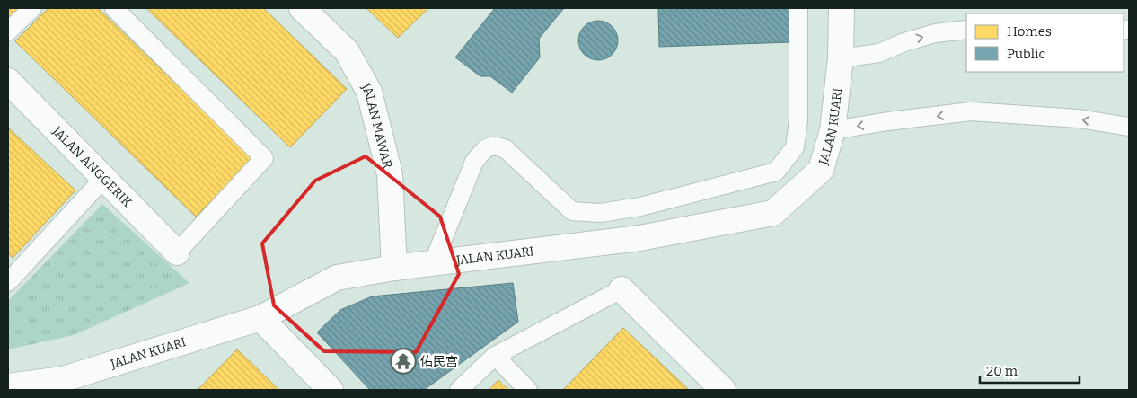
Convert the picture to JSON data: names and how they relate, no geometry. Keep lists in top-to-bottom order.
{
  "streets": {
    "street": ["JALAN KUARI", "JALAN MAWAR", "JALAN ANGGERIK"]
  },
  "crossings": [
    ["JALAN KUARI", "JALAN MAWAR"]
  ],
  "places": {
    "temple": ["佑民宫"]
  },
  "legend": ["Homes", "Public"],
  "scale_bar": "20 m"
}
